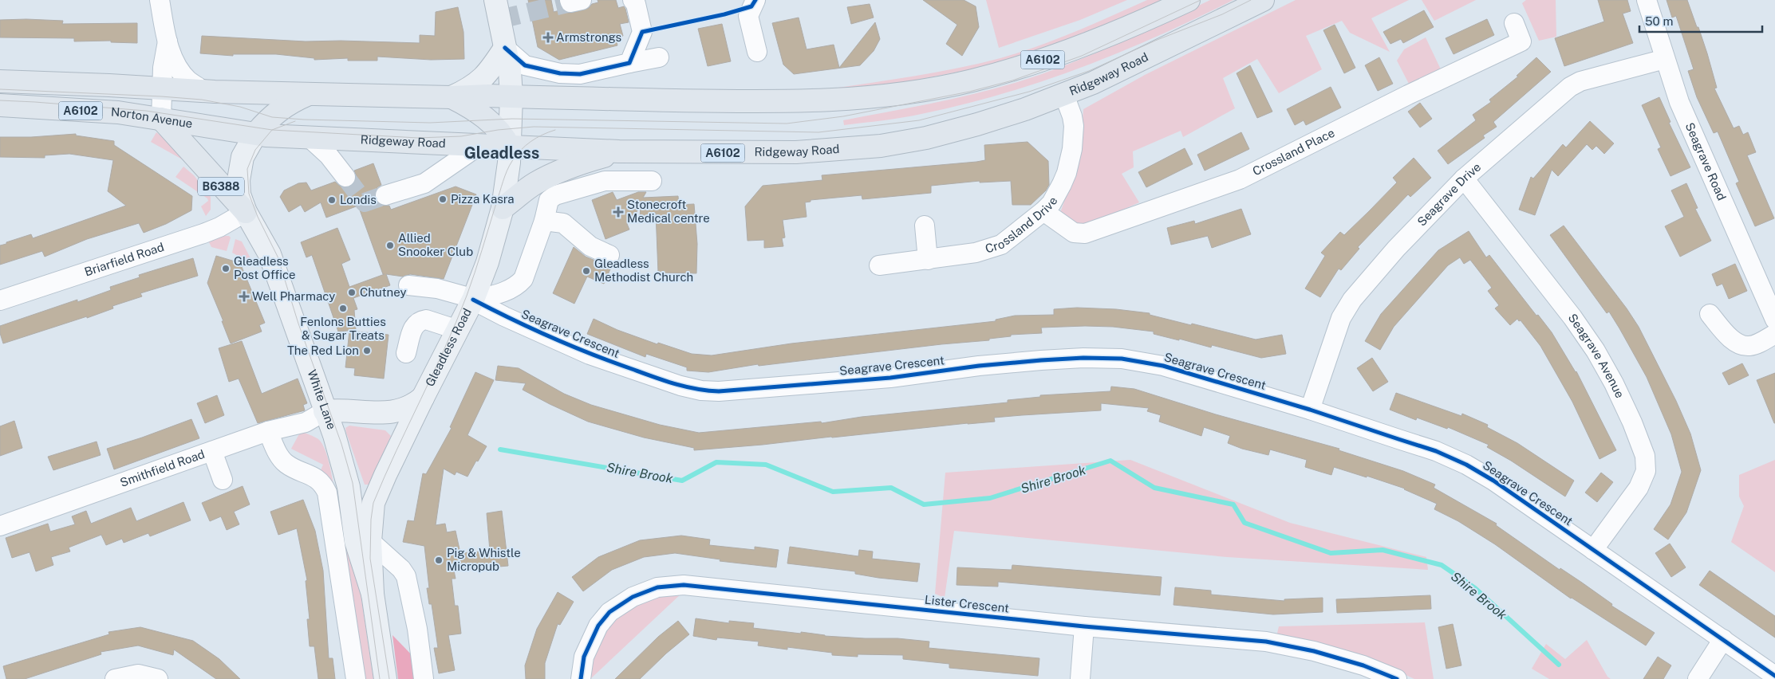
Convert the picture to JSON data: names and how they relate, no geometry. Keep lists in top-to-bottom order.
{
  "streets": {
    "highway": [
      "A6102",
      "Ridgeway Road",
      "Norton Avenue",
      "B6388"
    ],
    "main road": ["Gleadless Road", "White Lane"],
    "street": [
      "Crossland Place",
      "Seagrave Road",
      "Seagrave Drive",
      "Crossland Drive",
      "Briarfield Road",
      "Seagrave Crescent",
      "Seagrave Avenue",
      "Smithfield Road",
      "Lister Crescent"
    ]
  },
  "crossings": [
    ["A6102", "B6388"],
    ["A6102", "Gleadless Road"],
    ["Ridgeway Road", "Norton Avenue"],
    ["Ridgeway Road", "B6388"],
    ["Ridgeway Road", "Crossland Drive"],
    ["Ridgeway Road", "Gleadless Road"],
    ["Ridgeway Road", "White Lane"],
    ["Norton Avenue", "B6388"],
    ["Norton Avenue", "White Lane"],
    ["Crossland Place", "Crossland Drive"],
    ["Seagrave Road", "Seagrave Drive"],
    ["B6388", "Briarfield Road"],
    ["B6388", "White Lane"],
    ["Seagrave Drive", "Seagrave Crescent"],
    ["Seagrave Drive", "Seagrave Avenue"],
    ["Briarfield Road", "White Lane"],
    ["Seagrave Crescent", "Gleadless Road"],
    ["Seagrave Crescent", "Seagrave Avenue"],
    ["Gleadless Road", "White Lane"],
    ["White Lane", "Smithfield Road"]
  ],
  "districts": ["Gleadless"],
  "water": ["Shire Brook"],
  "places": {
    "health": ["Armstrongs", "Stonecroft Medical centre", "Well Pharmacy"],
    "other": [
      "Pizza Kasra",
      "Londis",
      "Allied Snooker Club",
      "Gleadless Post Office",
      "Gleadless Methodist Church",
      "Chutney",
      "Fenlons Butties & Sugar Treats",
      "The Red Lion",
      "Pig & Whistle Micropub"
    ]
  },
  "scale_bar": "50 m"
}
